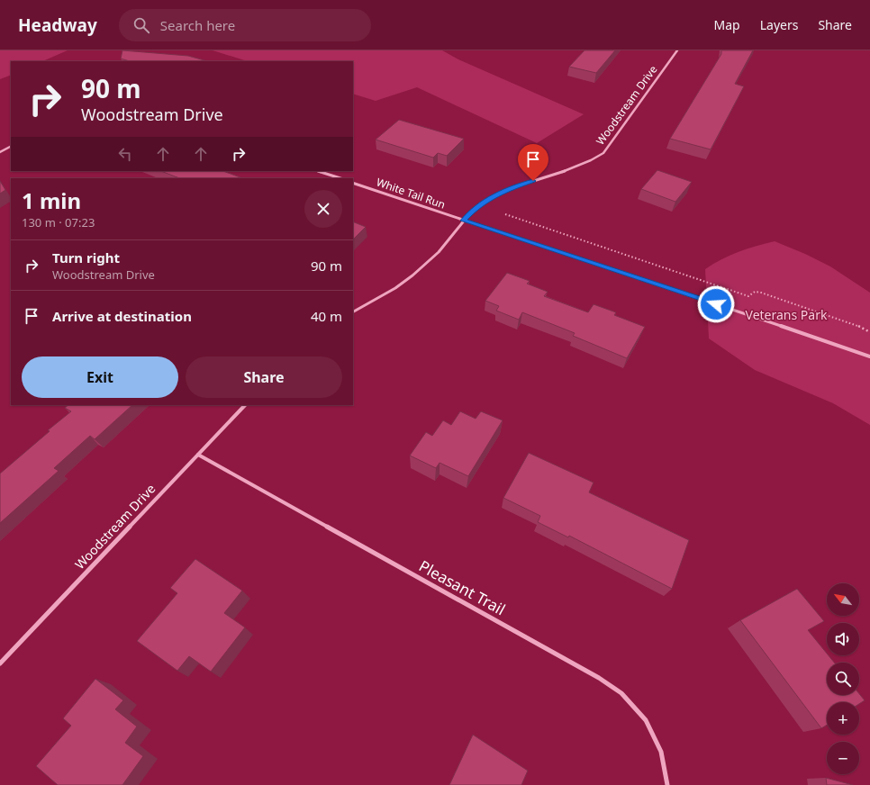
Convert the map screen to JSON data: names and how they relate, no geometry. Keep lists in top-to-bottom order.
{
  "streets": {
    "street": ["Woodstream Drive", "White Tail Run", "Pleasant Trail"]
  },
  "crossings": [
    ["Woodstream Drive", "White Tail Run"],
    ["Woodstream Drive", "Pleasant Trail"]
  ],
  "parks": ["Veterans Park"],
  "north": "top left",
  "page": {
    "header": "Headway",
    "search": "Search here",
    "nav": ["Map", "Layers", "Share"],
    "turn": ["90 m", "Woodstream Drive"],
    "heading": ["1 min", "130 m · 07:23"],
    "list": [
      {
        "name": "Turn right",
        "note": "Woodstream Drive",
        "value": "90 m"
      },
      {
        "name": "Arrive at destination",
        "value": "40 m"
      }
    ],
    "buttons": ["Exit", "Share"],
    "map_buttons": ["+", "−"]
  }
}
